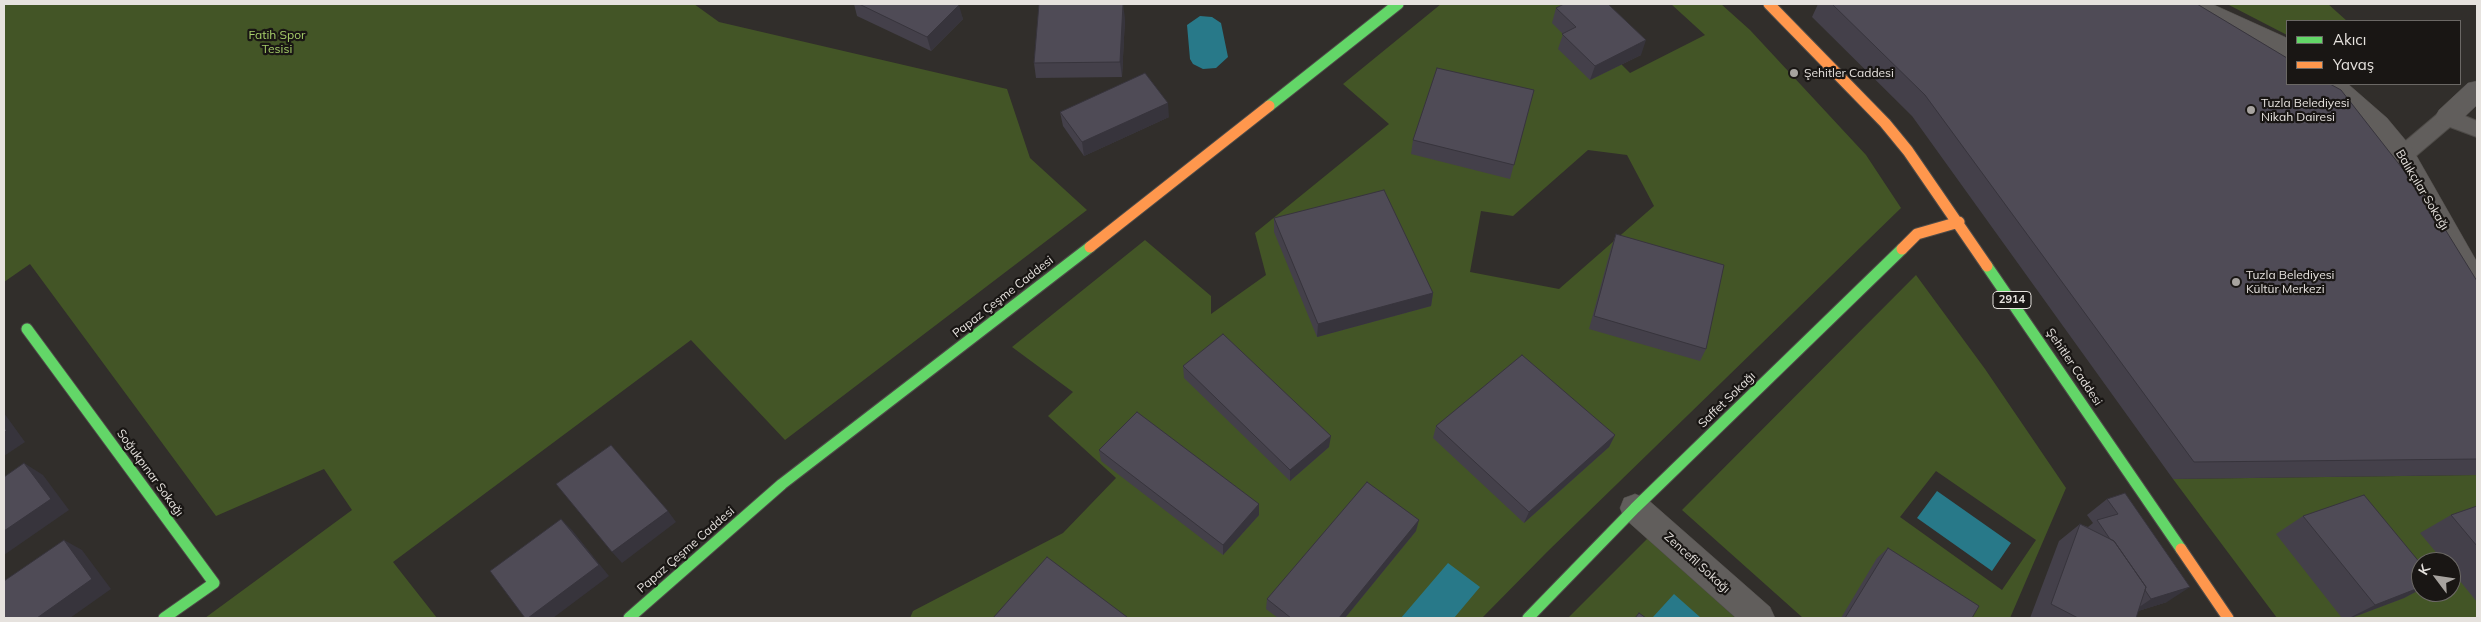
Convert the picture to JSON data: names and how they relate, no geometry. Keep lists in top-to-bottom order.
{
  "streets": {
    "street": [
      "Balıkçılar Sokağı",
      "Papaz Çeşme Caddesi",
      "2914",
      "Şehitler Caddesi",
      "Saffet Sokağı",
      "Soğukpınar Sokağı",
      "Zencefil Sokağı"
    ]
  },
  "crossings": [
    ["Şehitler Caddesi", "Saffet Sokağı"],
    ["Saffet Sokağı", "Zencefil Sokağı"]
  ],
  "parks": ["Fatih Spor Tesisi"],
  "places": ["Şehitler Caddesi", "Tuzla Belediyesi Nikah Dairesi", "Tuzla Belediyesi Kültür Merkezi"],
  "legend": ["Akıcı", "Yavaş"],
  "north": "top left"
}
